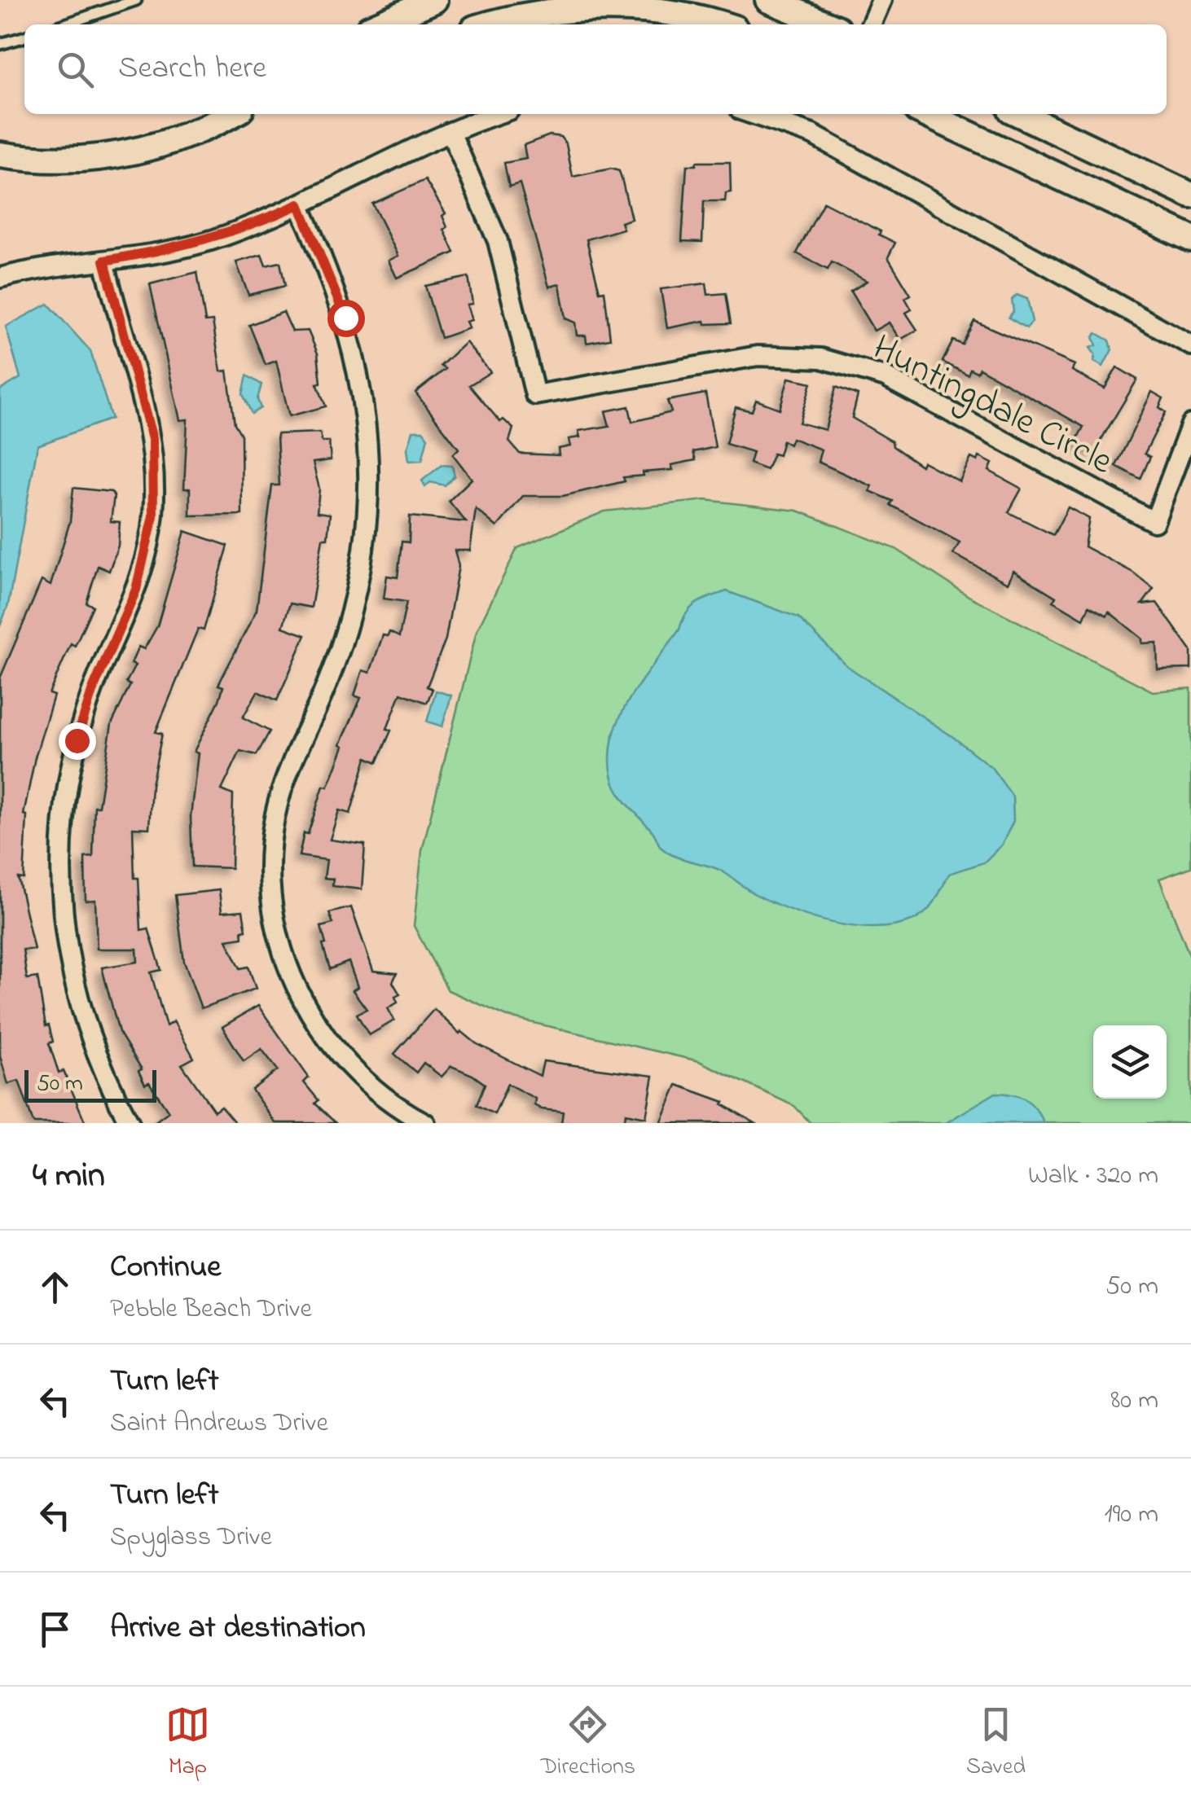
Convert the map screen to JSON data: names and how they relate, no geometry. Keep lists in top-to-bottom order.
{
  "streets": {
    "street": ["Huntingdale Circle"]
  },
  "scale_bar": "50 m",
  "page": {
    "search": "Search here",
    "scale": "50 m",
    "heading": ["4 min", "Walk · 320 m"],
    "list": [
      ["Continue", "Pebble Beach Drive", "50 m"],
      ["Turn left", "Saint Andrews Drive", "80 m"],
      ["Turn left", "Spyglass Drive", "190 m"],
      "Arrive at destination"
    ],
    "nav": ["Map", "Directions", "Saved"]
  }
}
